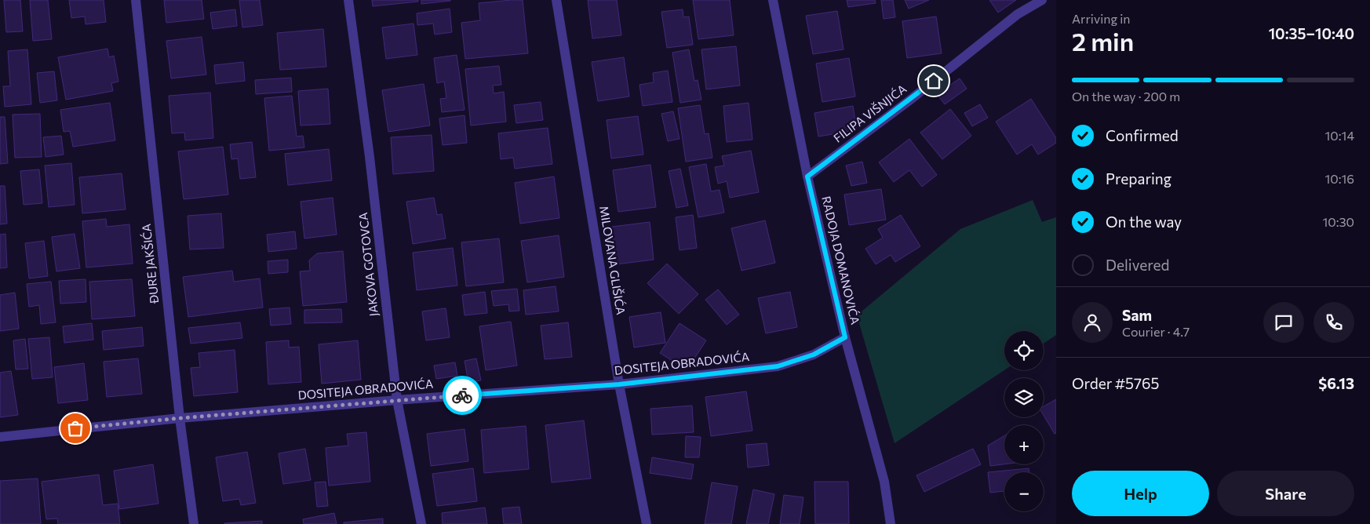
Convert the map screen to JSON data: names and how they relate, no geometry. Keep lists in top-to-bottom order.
{
  "streets": {
    "street": [
      "FILIPA VIŠNJIĆA",
      "MILOVANA GLIŠIĆA",
      "RADOJA DOMANOVIĆA",
      "ĐURE JAKŠIĆA",
      "JAKOVA GOTOVCA",
      "DOSITEJA OBRADOVIĆA"
    ]
  },
  "crossings": [
    ["FILIPA VIŠNJIĆA", "RADOJA DOMANOVIĆA"],
    ["MILOVANA GLIŠIĆA", "DOSITEJA OBRADOVIĆA"],
    ["RADOJA DOMANOVIĆA", "DOSITEJA OBRADOVIĆA"],
    ["ĐURE JAKŠIĆA", "DOSITEJA OBRADOVIĆA"],
    ["JAKOVA GOTOVCA", "DOSITEJA OBRADOVIĆA"]
  ],
  "page": {
    "heading": ["2 min", "Arriving in", "10:35–10:40"],
    "panel": [
      "Sam",
      "Courier · 4.7",
      "Order #5765",
      "$6.13"
    ],
    "bar": "On the way · 200 m",
    "list": [
      ["Confirmed", "10:14"],
      ["Preparing", "10:16"],
      ["On the way", "10:30"],
      "Delivered"
    ],
    "map_buttons": ["+", "−"],
    "buttons": ["Help", "Share"]
  }
}
